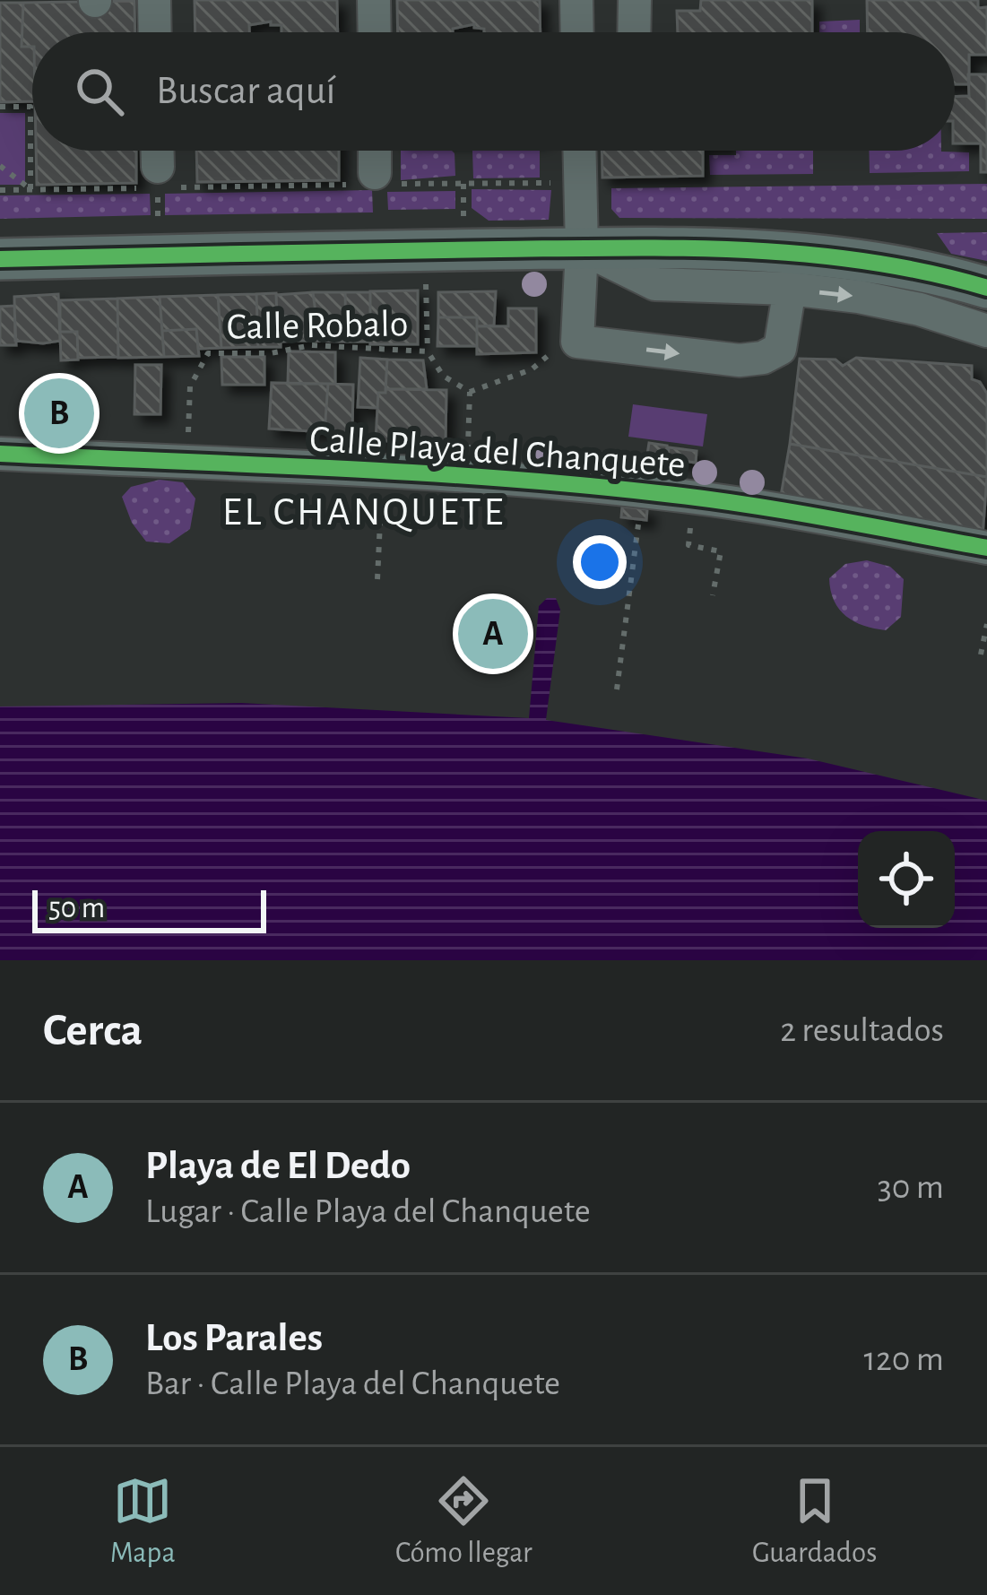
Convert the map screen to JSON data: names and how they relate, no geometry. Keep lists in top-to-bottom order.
{
  "streets": {
    "street": ["Calle Playa del Chanquete"],
    "path": ["Calle Robalo"]
  },
  "crossings": [
    ["Calle Robalo", "Calle Playa del Chanquete"]
  ],
  "districts": ["EL CHANQUETE"],
  "scale_bar": "50 m",
  "page": {
    "search": "Buscar aquí",
    "pins": ["B", "A"],
    "scale": "50 m",
    "heading": ["Cerca", "2 resultados"],
    "list": [
      {
        "mark": "A",
        "name": "Playa de El Dedo",
        "note": "Lugar · Calle Playa del Chanquete",
        "value": "30 m"
      },
      {
        "mark": "B",
        "name": "Los Parales",
        "note": "Bar · Calle Playa del Chanquete",
        "value": "120 m"
      }
    ],
    "nav": ["Mapa", "Cómo llegar", "Guardados"]
  }
}
